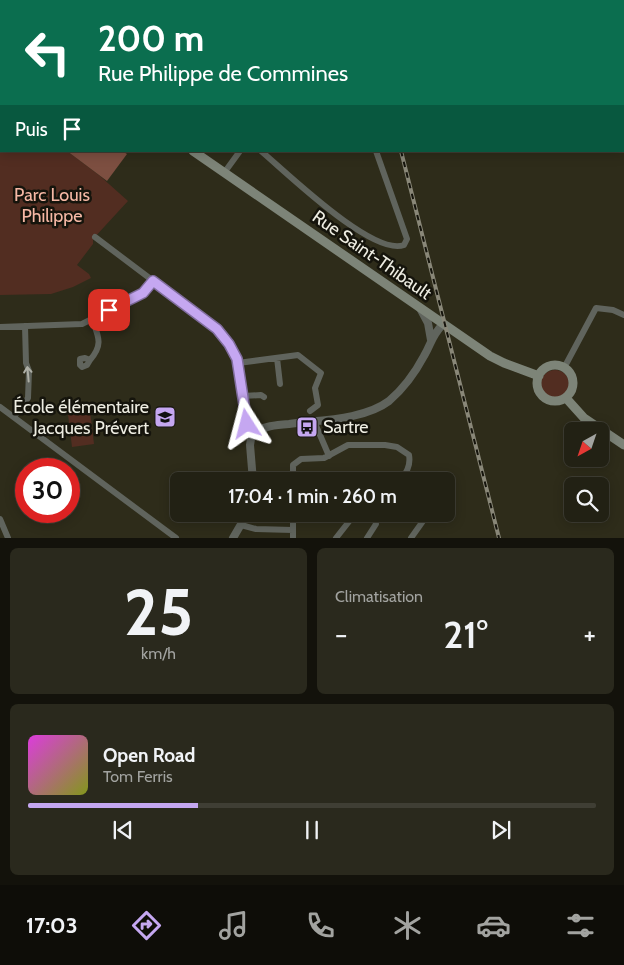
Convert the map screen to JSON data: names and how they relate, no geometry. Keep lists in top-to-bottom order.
{
  "streets": {
    "main road": ["Rue Saint-Thibault"]
  },
  "parks": ["Parc Louis Philippe"],
  "places": {
    "school or university": ["École élémentaire Jacques Prévert"],
    "bus stop": ["Sartre"]
  },
  "north": "bottom left",
  "page": {
    "turn": ["200 m", "Rue Philippe de Commines"],
    "then": "Puis",
    "limit": "30",
    "trip": "17:04 · 1 min · 260 m",
    "tile": [
      ["25", "km/h"],
      "Climatisation"
    ],
    "heat": ["−", "21°", "+"],
    "song": ["Open Road", "Tom Ferris"],
    "tabs": "17:03"
  }
}
